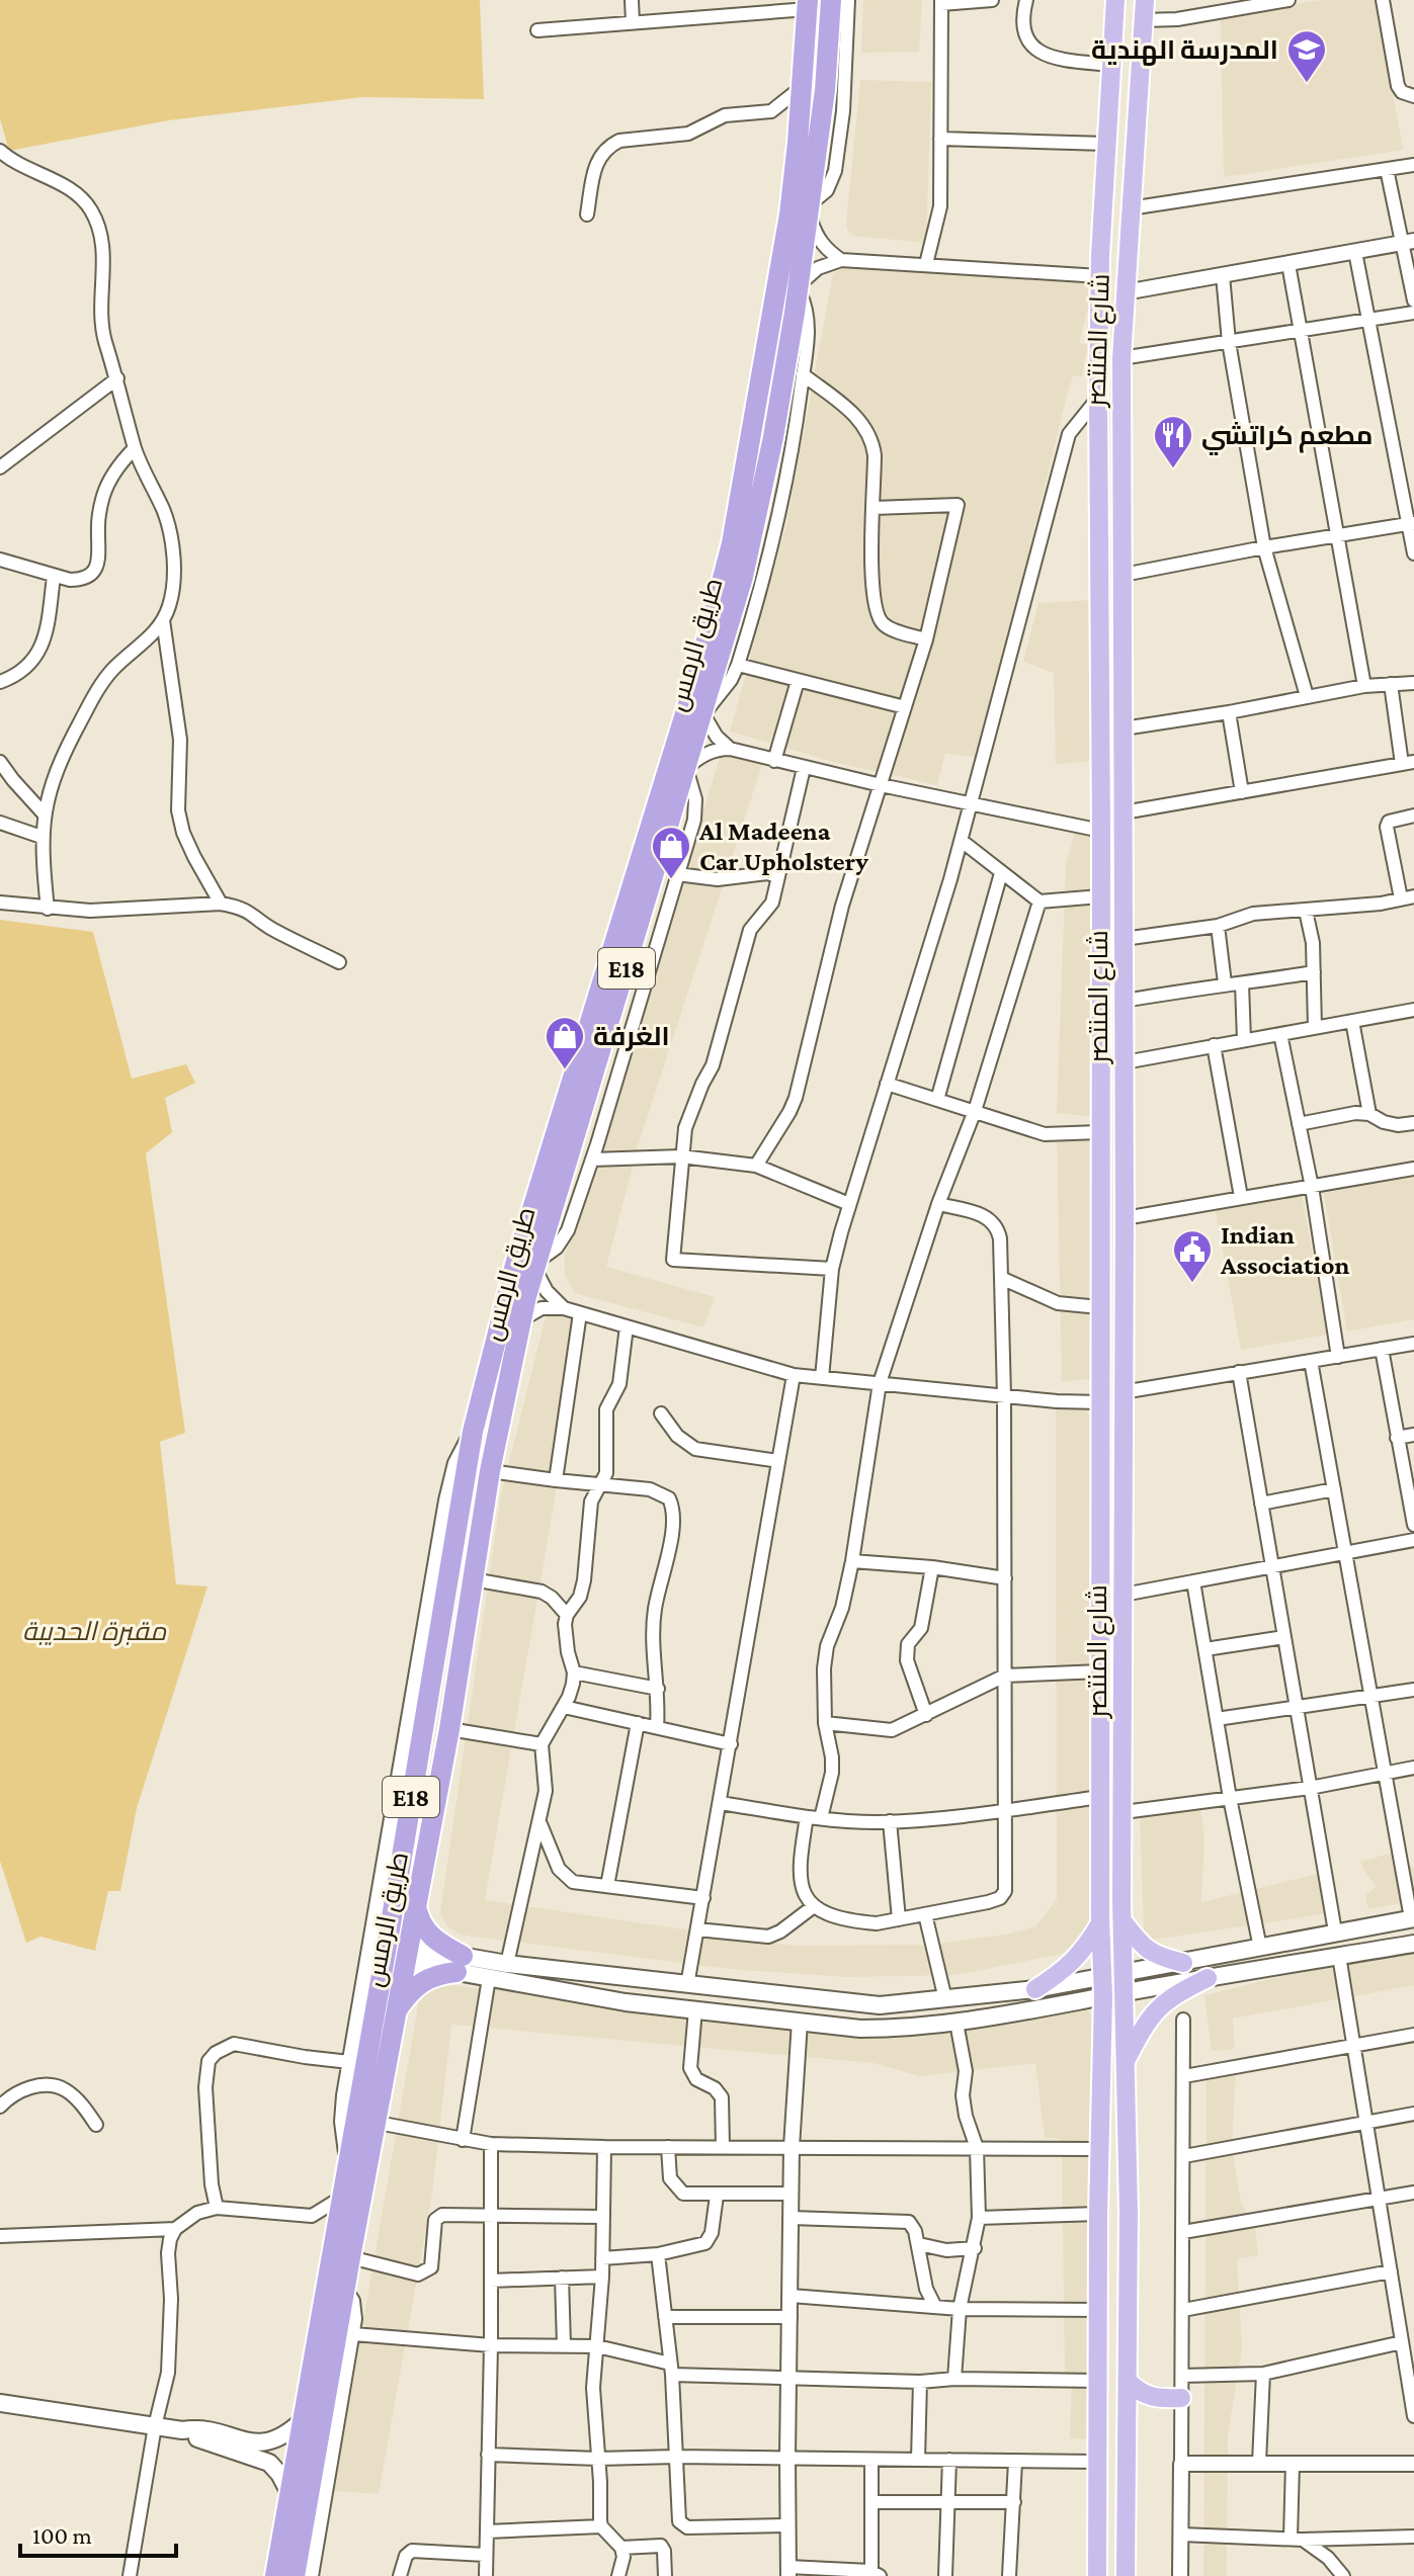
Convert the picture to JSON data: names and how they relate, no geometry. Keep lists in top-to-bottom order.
{
  "streets": {
    "highway": ["طريق الرمس", "E18"],
    "main road": ["شارع المنتصر"]
  },
  "parks": ["مقبرة الحديبة"],
  "places": {
    "school or university": ["المدرسة الهندية"],
    "restaurant": ["مطعم كراتشي"],
    "shop": ["Al Madeena Car Upholstery", "الغرفة"],
    "public building": ["Indian Association"]
  },
  "scale_bar": "100 m"
}
